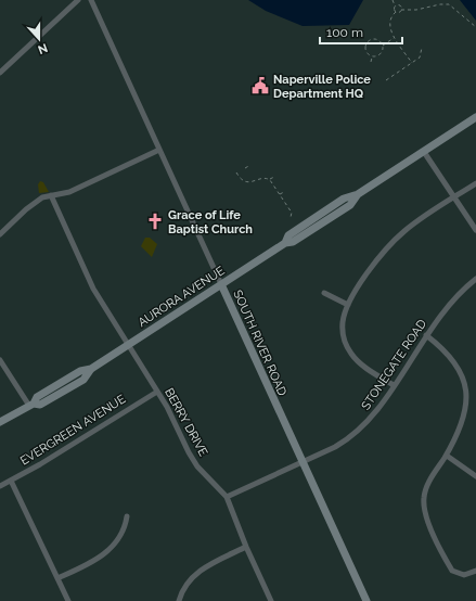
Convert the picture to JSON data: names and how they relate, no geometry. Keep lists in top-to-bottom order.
{
  "streets": {
    "main road": ["AURORA AVENUE", "SOUTH RIVER ROAD"],
    "street": ["STONEGATE ROAD", "BERRY DRIVE", "EVERGREEN AVENUE"]
  },
  "crossings": [
    ["AURORA AVENUE", "SOUTH RIVER ROAD"],
    ["AURORA AVENUE", "BERRY DRIVE"],
    ["SOUTH RIVER ROAD", "STONEGATE ROAD"],
    ["STONEGATE ROAD", "BERRY DRIVE"],
    ["BERRY DRIVE", "EVERGREEN AVENUE"]
  ],
  "places": {
    "public building": ["Naperville Police Department HQ"],
    "church": ["Grace of Life Baptist Church"]
  },
  "scale_bar": "100 m",
  "north": "bottom"
}
